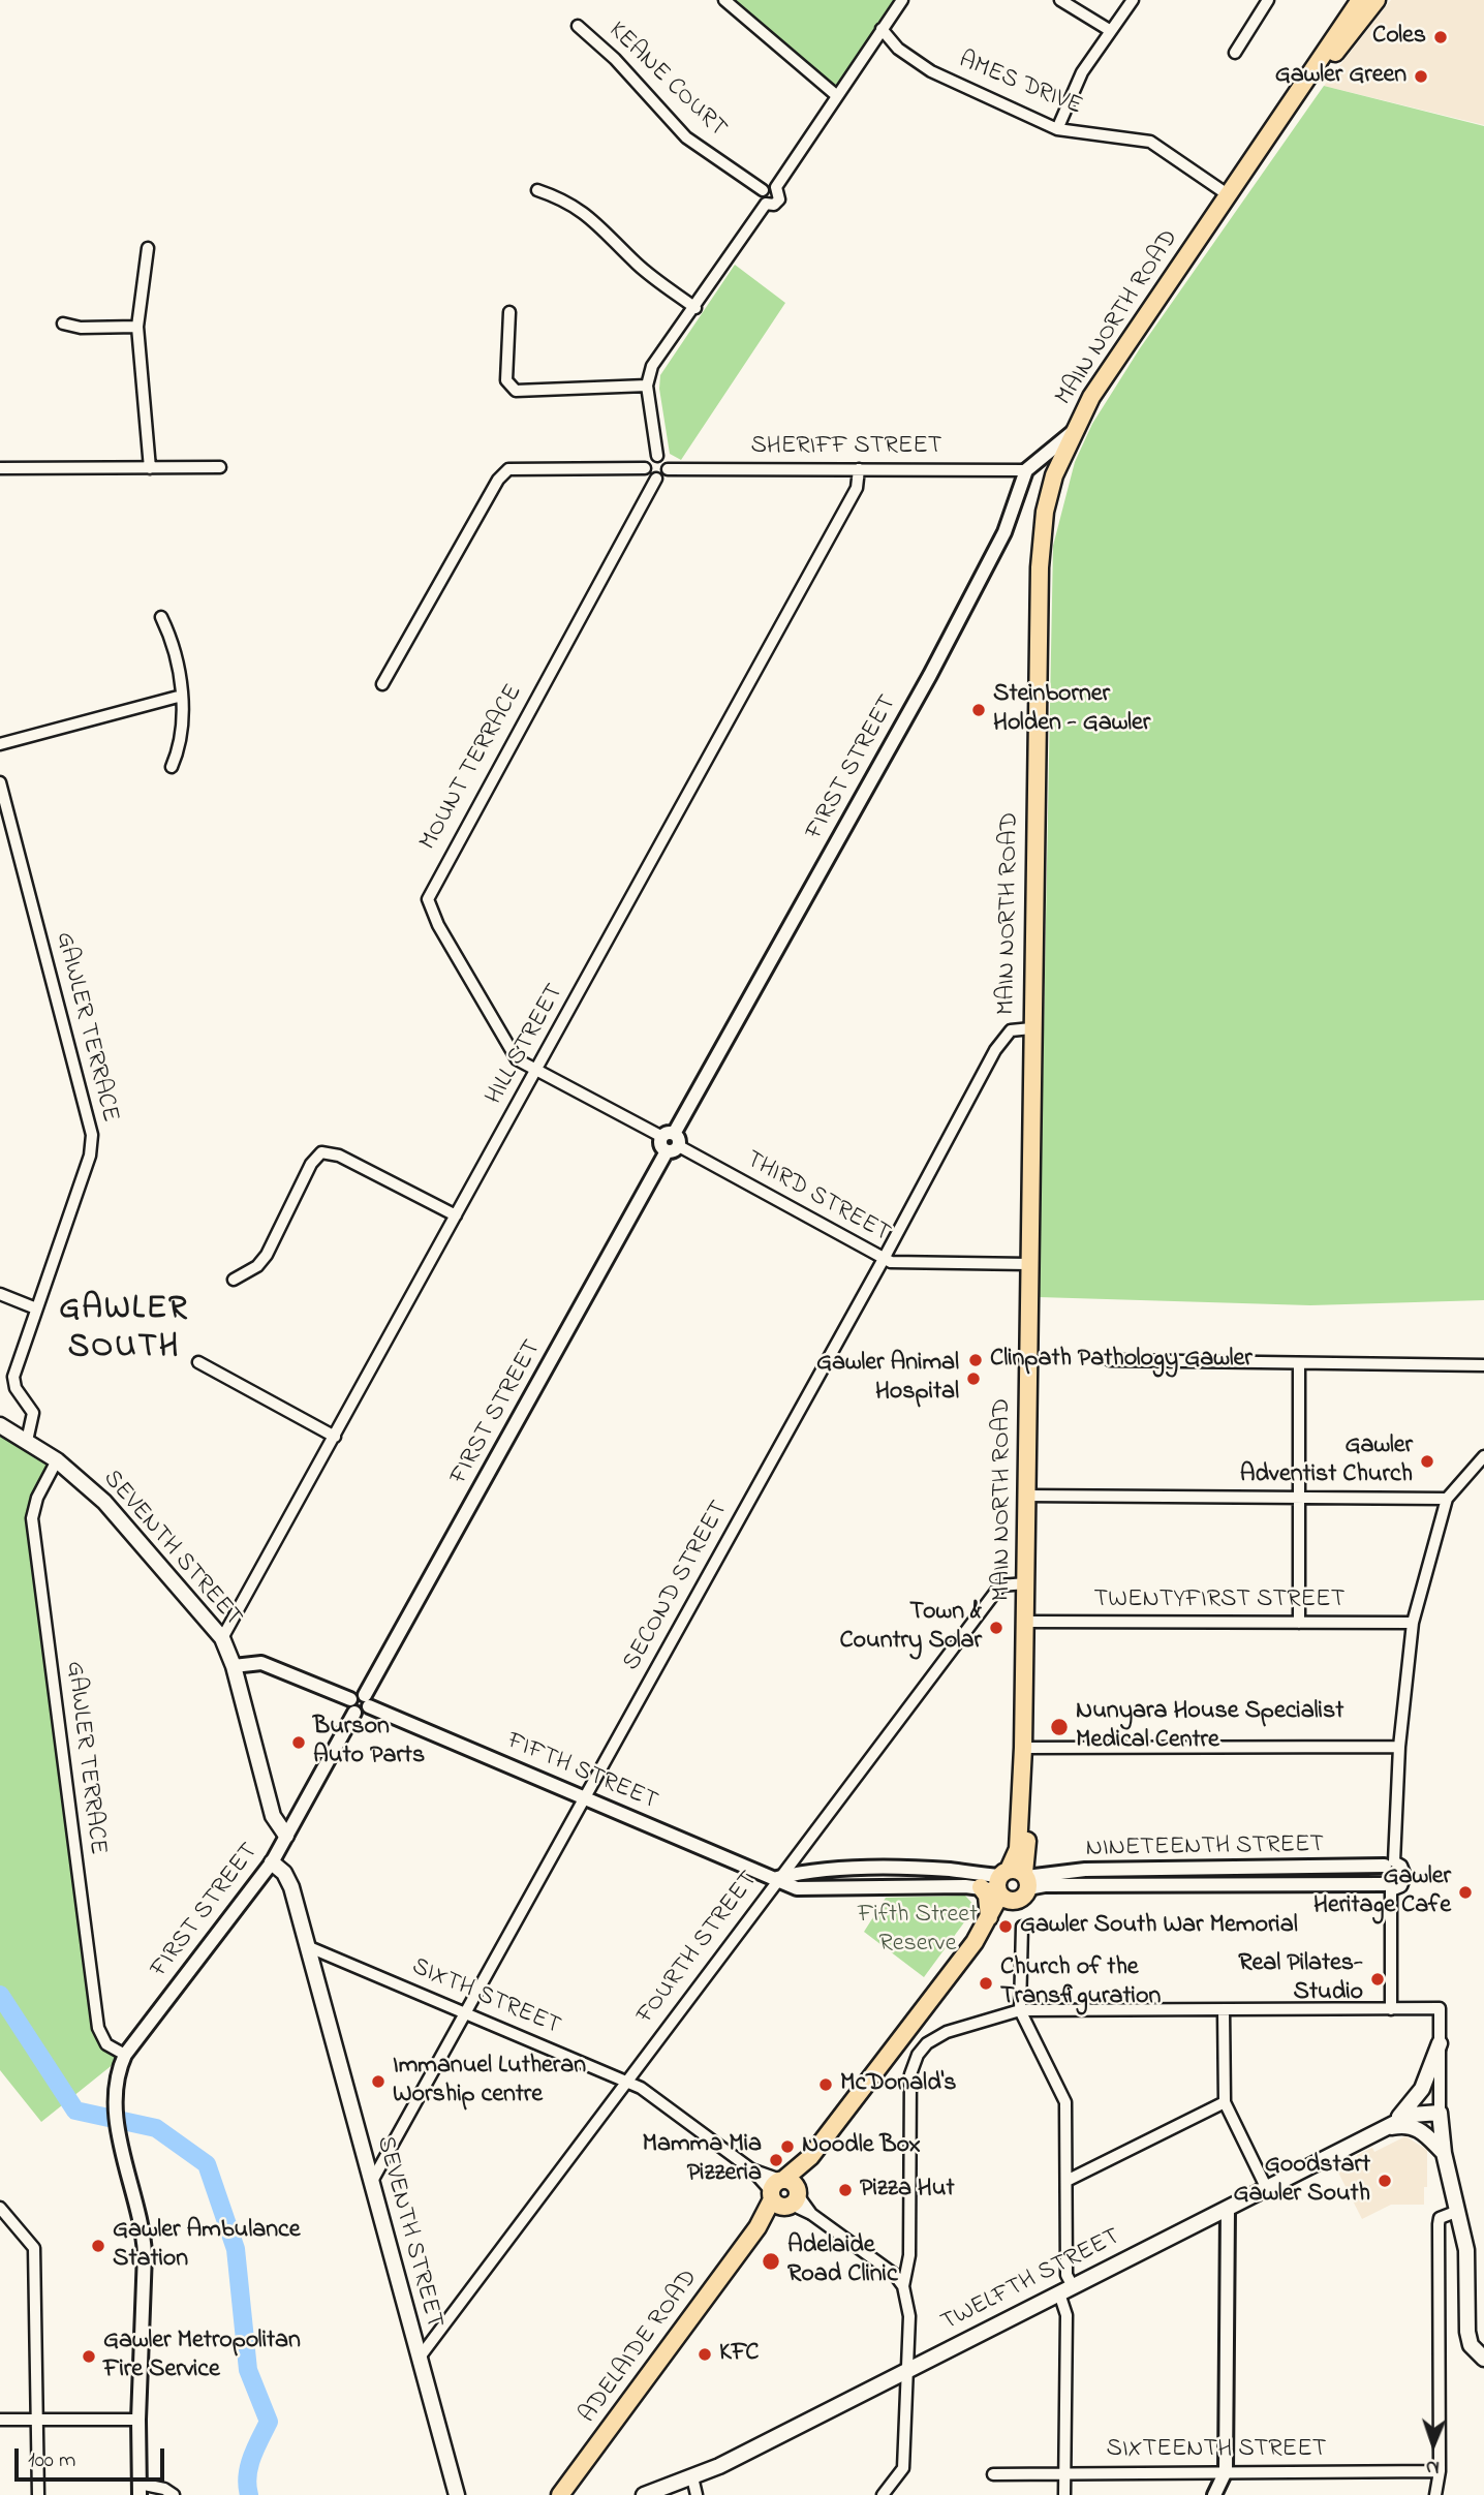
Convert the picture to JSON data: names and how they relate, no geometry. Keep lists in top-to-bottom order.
{
  "streets": {
    "main road": [
      "MAIN NORTH ROAD",
      "SEVENTH STREET",
      "TWELFTH STREET",
      "ADELAIDE ROAD"
    ],
    "street": [
      "KEANE COURT",
      "AMES DRIVE",
      "SHERIFF STREET",
      "MOUNT TERRACE",
      "FIRST STREET",
      "GAWLER TERRACE",
      "HILL STREET",
      "THIRD STREET",
      "SECOND STREET",
      "TWENTYFIRST STREET",
      "FIFTH STREET",
      "NINETEENTH STREET",
      "FOURTH STREET",
      "SIXTH STREET",
      "SIXTEENTH STREET"
    ]
  },
  "crossings": [
    ["AMES DRIVE", "MAIN NORTH ROAD"],
    ["MAIN NORTH ROAD", "THIRD STREET"],
    ["MAIN NORTH ROAD", "SECOND STREET"],
    ["MAIN NORTH ROAD", "TWENTYFIRST STREET"],
    ["MAIN NORTH ROAD", "FOURTH STREET"],
    ["MAIN NORTH ROAD", "ADELAIDE ROAD"],
    ["SHERIFF STREET", "MOUNT TERRACE"],
    ["SHERIFF STREET", "FIRST STREET"],
    ["SHERIFF STREET", "HILL STREET"],
    ["MOUNT TERRACE", "HILL STREET"],
    ["MOUNT TERRACE", "THIRD STREET"],
    ["FIRST STREET", "GAWLER TERRACE"],
    ["FIRST STREET", "THIRD STREET"],
    ["FIRST STREET", "SEVENTH STREET"],
    ["FIRST STREET", "FIFTH STREET"],
    ["GAWLER TERRACE", "SEVENTH STREET"],
    ["HILL STREET", "THIRD STREET"],
    ["HILL STREET", "SEVENTH STREET"],
    ["THIRD STREET", "SECOND STREET"],
    ["SEVENTH STREET", "SECOND STREET"],
    ["SEVENTH STREET", "FOURTH STREET"],
    ["SEVENTH STREET", "SIXTH STREET"],
    ["SECOND STREET", "FIFTH STREET"],
    ["SECOND STREET", "SIXTH STREET"],
    ["FIFTH STREET", "NINETEENTH STREET"],
    ["FIFTH STREET", "FOURTH STREET"],
    ["FIFTH STREET", "ADELAIDE ROAD"],
    ["NINETEENTH STREET", "ADELAIDE ROAD"],
    ["FOURTH STREET", "SIXTH STREET"],
    ["SIXTH STREET", "ADELAIDE ROAD"]
  ],
  "districts": ["GAWLER SOUTH"],
  "parks": ["Fifth Street Reserve"],
  "places": [
    "Coles",
    "Gawler Green",
    "Steinborner Holden - Gawler",
    "Clinpath Pathology Gawler",
    "Gawler Animal Hospital",
    "Gawler Adventist Church",
    "Town & Country Solar",
    "Nunyara House Specialist Medical Centre",
    "Burson Auto Parts",
    "Gawler Heritage Cafe",
    "Gawler South War Memorial",
    "Real Pilates- Studio",
    "Church of the Transfiguration",
    "Immanuel Lutheran Worship centre",
    "McDonald's",
    "Noodle Box",
    "Mamma Mia Pizzeria",
    "Goodstart Gawler South",
    "Pizza Hut",
    "Gawler Ambulance Station",
    "Adelaide Road Clinic",
    "KFC",
    "Gawler Metropolitan Fire Service"
  ],
  "scale_bar": "100 m",
  "north": "bottom"
}
